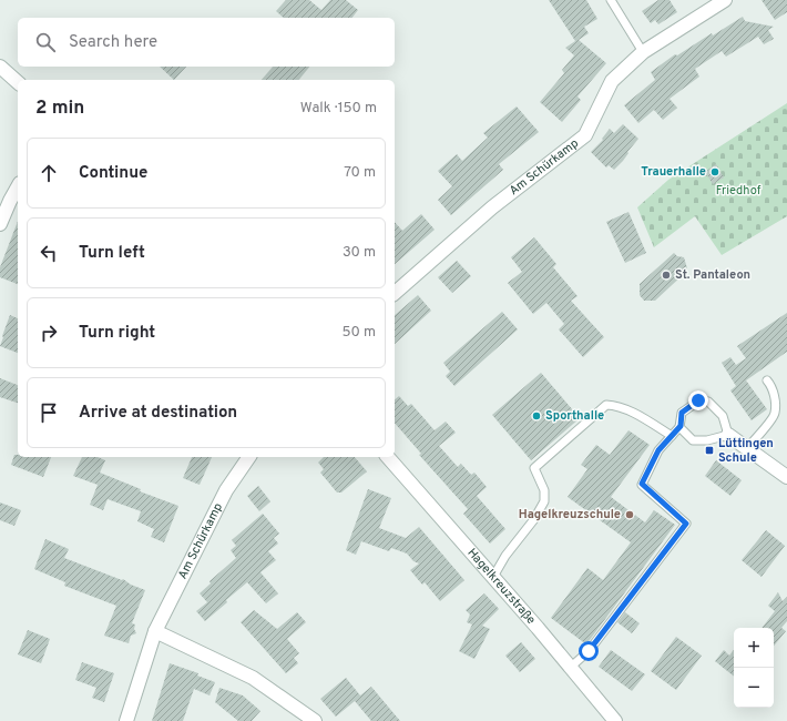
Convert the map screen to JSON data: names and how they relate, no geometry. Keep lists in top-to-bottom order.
{
  "streets": {
    "street": ["Am Schürkamp", "Hagelkreuzstraße"]
  },
  "parks": ["Friedhof"],
  "places": {
    "other": [
      "Trauerhalle",
      "St. Pantaleon",
      "Sporthalle",
      "Hagelkreuzschule"
    ],
    "transit": ["Lüttingen Schule"]
  },
  "page": {
    "search": "Search here",
    "heading": ["2 min", "Walk · 150 m"],
    "list": [
      ["Continue", "70 m"],
      ["Turn left", "30 m"],
      ["Turn right", "50 m"],
      "Arrive at destination"
    ],
    "map_buttons": ["+", "−"]
  }
}
